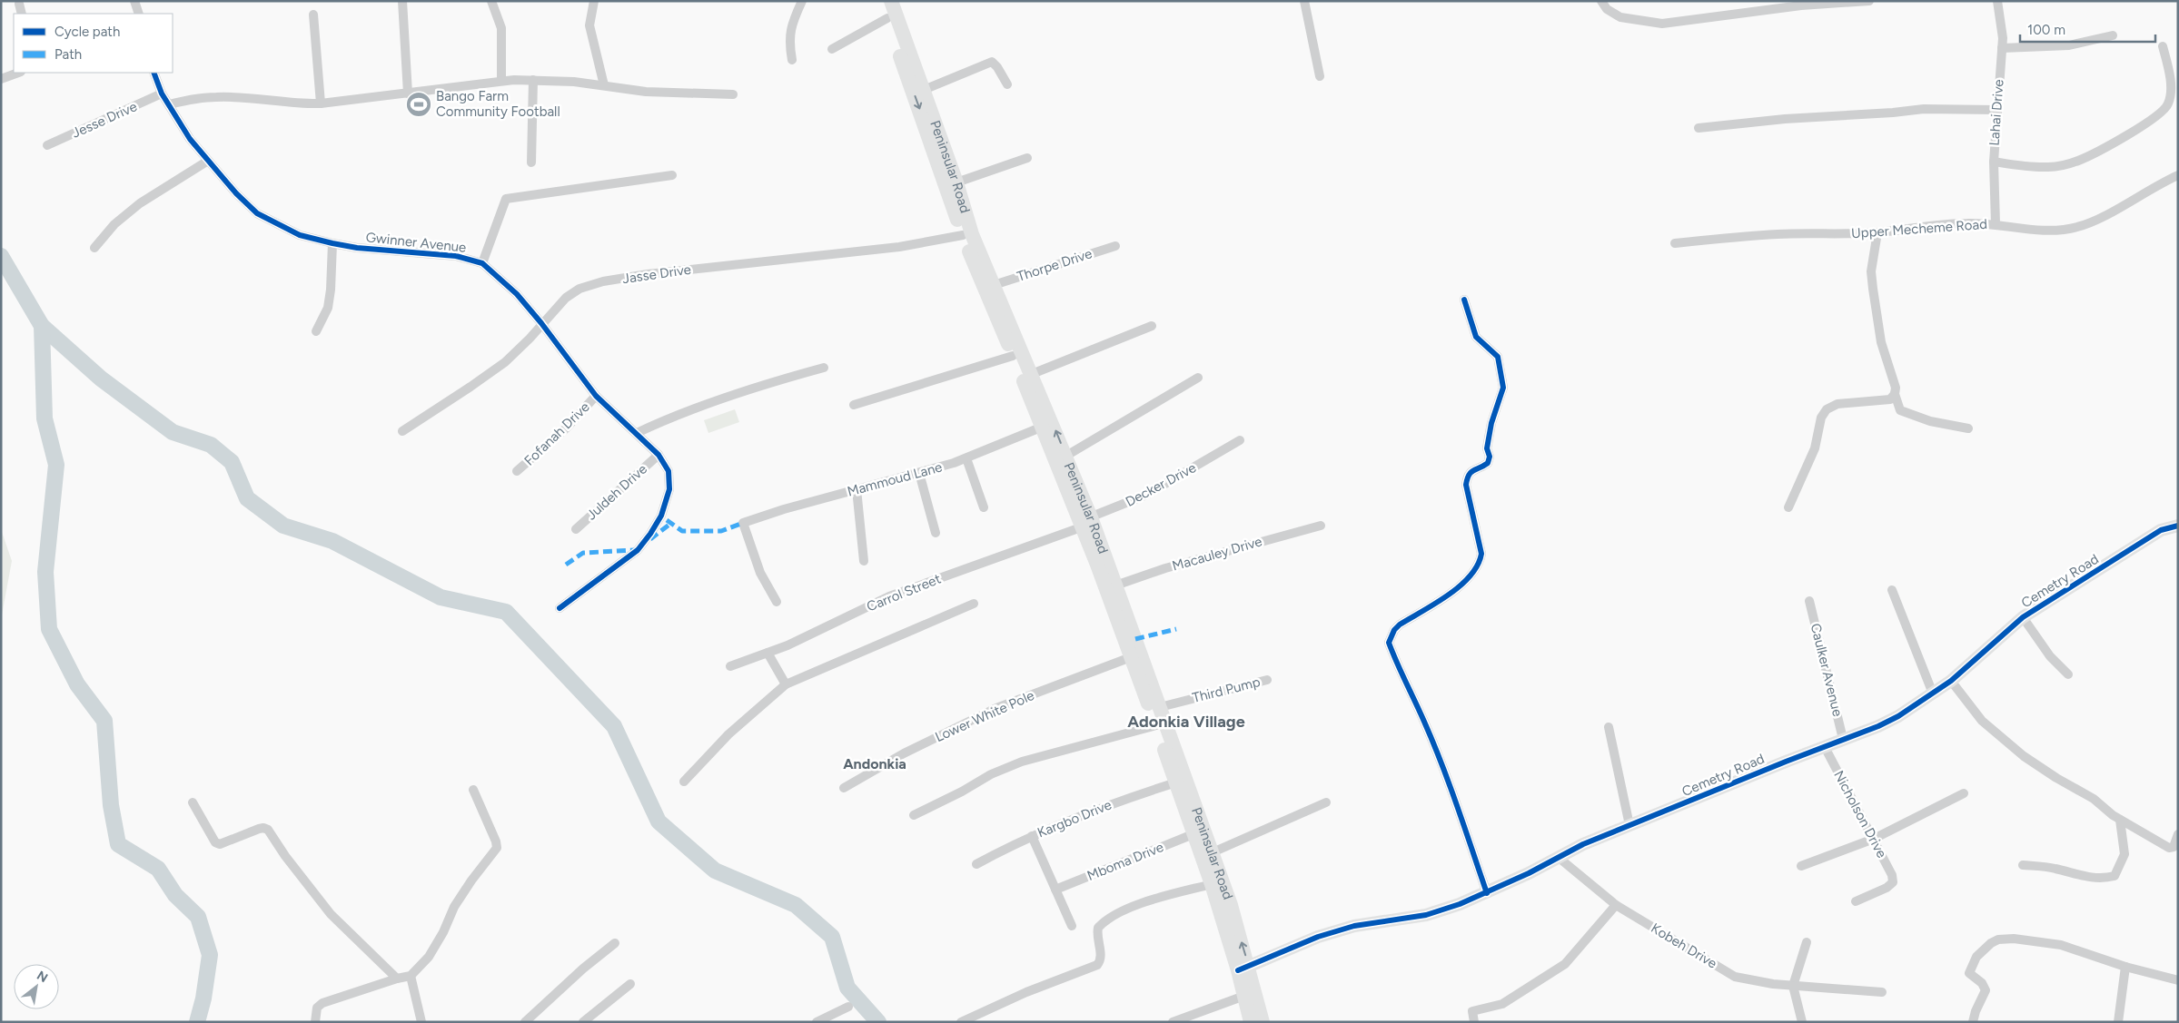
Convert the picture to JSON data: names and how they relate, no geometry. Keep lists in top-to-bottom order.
{
  "streets": {
    "main road": ["Peninsular Road"],
    "street": [
      "Lahai Drive",
      "Jesse Drive",
      "Upper Mecheme Road",
      "Gwinner Avenue",
      "Thorpe Drive",
      "Jasse Drive",
      "Fofanah Drive",
      "Mammoud Lane",
      "Decker Drive",
      "Juldeh Drive",
      "Macauley Drive",
      "Cemetry Road",
      "Carrol Street",
      "Caulker Avenue",
      "Third Pump",
      "Lower White Pole",
      "Nicholson Drive",
      "Kargbo Drive",
      "Mboma Drive",
      "Kobeh Drive"
    ]
  },
  "crossings": [
    ["Lahai Drive", "Upper Mecheme Road"],
    ["Jesse Drive", "Gwinner Avenue"],
    ["Peninsular Road", "Thorpe Drive"],
    ["Peninsular Road", "Jasse Drive"],
    ["Peninsular Road", "Mammoud Lane"],
    ["Peninsular Road", "Decker Drive"],
    ["Peninsular Road", "Macauley Drive"],
    ["Peninsular Road", "Cemetry Road"],
    ["Peninsular Road", "Carrol Street"],
    ["Peninsular Road", "Third Pump"],
    ["Peninsular Road", "Lower White Pole"],
    ["Peninsular Road", "Kargbo Drive"],
    ["Peninsular Road", "Mboma Drive"],
    ["Gwinner Avenue", "Jasse Drive"],
    ["Gwinner Avenue", "Fofanah Drive"],
    ["Gwinner Avenue", "Juldeh Drive"],
    ["Decker Drive", "Carrol Street"],
    ["Cemetry Road", "Caulker Avenue"],
    ["Cemetry Road", "Nicholson Drive"],
    ["Cemetry Road", "Kobeh Drive"]
  ],
  "districts": ["Adonkia Village", "Andonkia"],
  "places": {
    "sports": ["Bango Farm Community Football"]
  },
  "legend": ["Cycle path", "Path"],
  "scale_bar": "100 m",
  "north": "top right"
}
